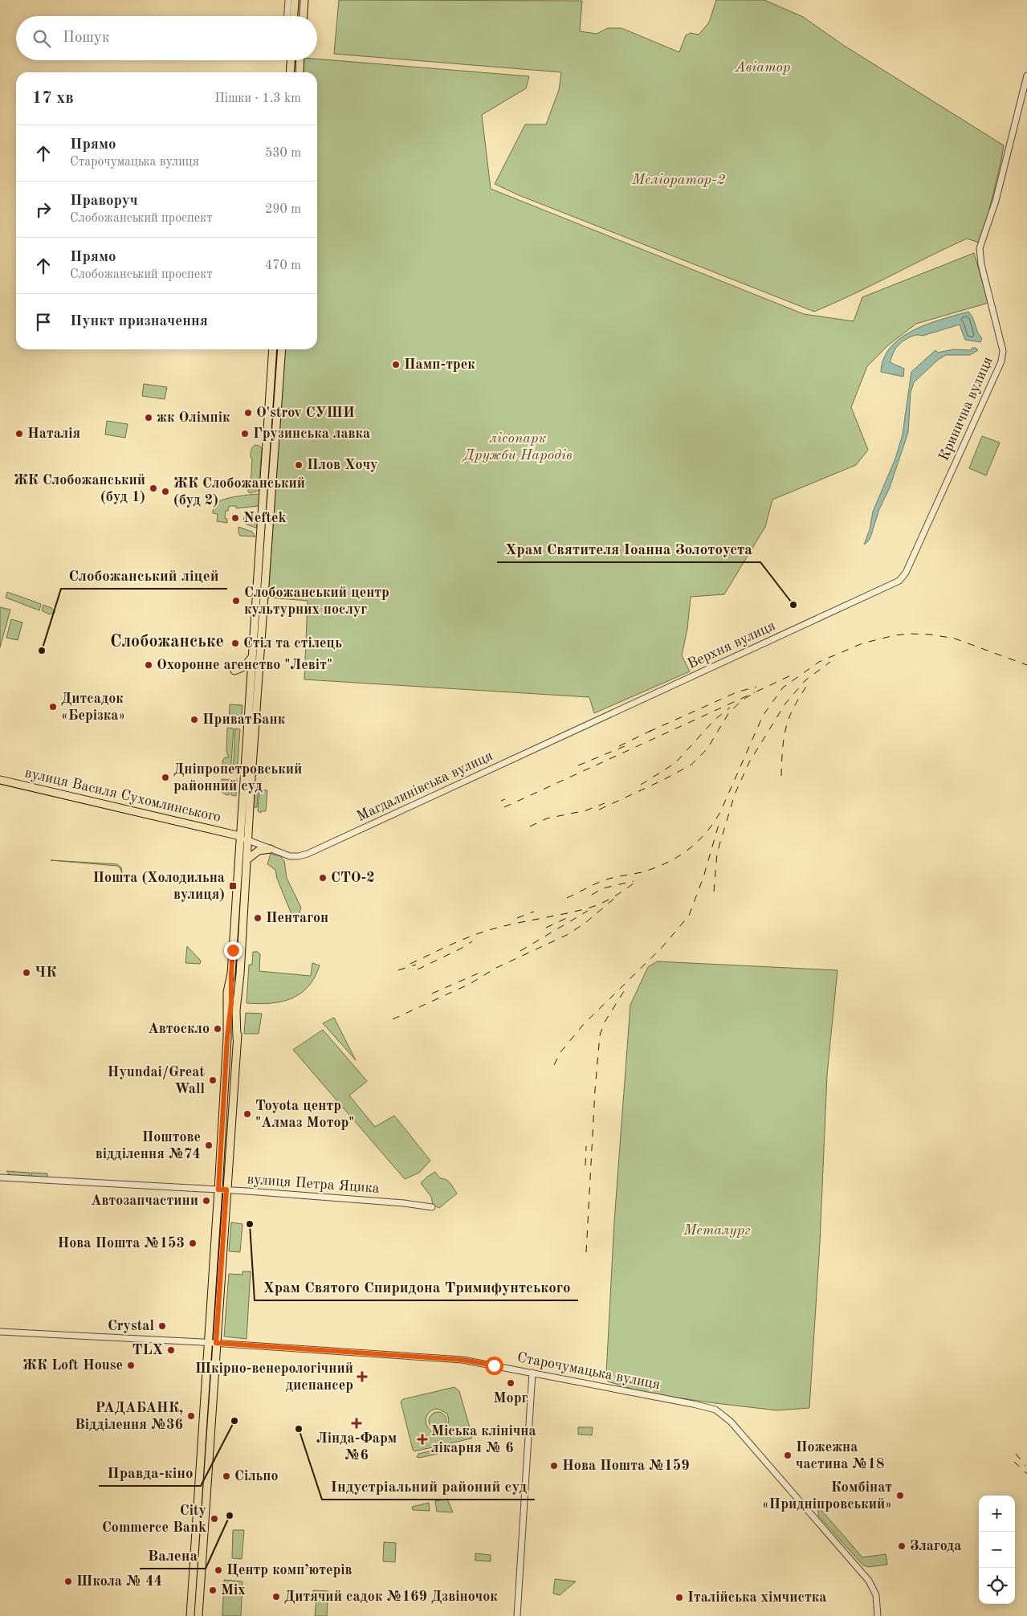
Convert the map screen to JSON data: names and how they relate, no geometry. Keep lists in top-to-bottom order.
{
  "streets": {
    "main road": ["вулиця Василя Сухомлинського"],
    "street": [
      "Кринична вулиця",
      "Верхня вулиця",
      "Магдалинівська вулиця",
      "вулиця Петра Яцика",
      "Старочумацька вулиця"
    ]
  },
  "crossings": [
    ["Кринична вулиця", "Верхня вулиця"],
    ["Верхня вулиця", "Магдалинівська вулиця"],
    ["Магдалинівська вулиця", "вулиця Василя Сухомлинського"]
  ],
  "districts": ["Слобожанське"],
  "parks": [
    "Авіатор",
    "Меліоратор-2",
    "лісопарк Дружби Народів",
    "Металург"
  ],
  "places": {
    "other": [
      "Памп-трек",
      "O'strov СУШИ",
      "жк Олімпік",
      "Наталія",
      "Грузинська лавка",
      "Плов Хочу",
      "ЖК Слобожанський (буд 1)",
      "ЖК Слобожанський (буд 2)",
      "Neftek",
      "Слобожанський центр культурних послуг",
      "Храм Святителя Іоанна Золотоуста",
      "Стіл та стілець",
      "Слобожанський ліцей",
      "Охоронне агенство \"Левіт\"",
      "Дитсадок «Берізка»",
      "ПриватБанк",
      "Дніпропетровський районний суд",
      "СТО-2",
      "Пентагон",
      "ЧК",
      "Автоскло",
      "Hyundai/Great Wall",
      "Toyota центр \"Алмаз Мотор\"",
      "Поштове відділення №74",
      "Автозапчастини",
      "Храм Святого Спиридона Тримифунтського",
      "Нова Пошта №153",
      "Crystal",
      "TLX",
      "ЖК Loft House",
      "Морг",
      "РАДАБАНК, Відділення №36",
      "Правда-кіно",
      "Індустріальний районий суд",
      "Пожежна частина №18",
      "Нова Пошта №159",
      "Сільпо",
      "Комбінат «Придніпровський»",
      "Валена",
      "City Commerce Bank",
      "Злагода",
      "Центр комп’ютерів",
      "Школа № 44",
      "Mix",
      "Дитячий садок №169 Дзвіночок",
      "Італійська хімчистка"
    ],
    "transit": ["Пошта (Холодильна вулиця)"],
    "health": ["Шкірно-венерологічний диспансер", "Лінда-Фарм №6", "Міська клінічна лікарня № 6"]
  },
  "page": {
    "search": "Пошук",
    "heading": ["17 хв", "Пішки · 1.3 km"],
    "list": [
      ["Прямо", "Старочумацька вулиця", "530 m"],
      ["Праворуч", "Слобожанський проспект", "290 m"],
      ["Прямо", "Слобожанський проспект", "470 m"],
      "Пункт призначення"
    ],
    "map_buttons": ["+", "−"]
  }
}
